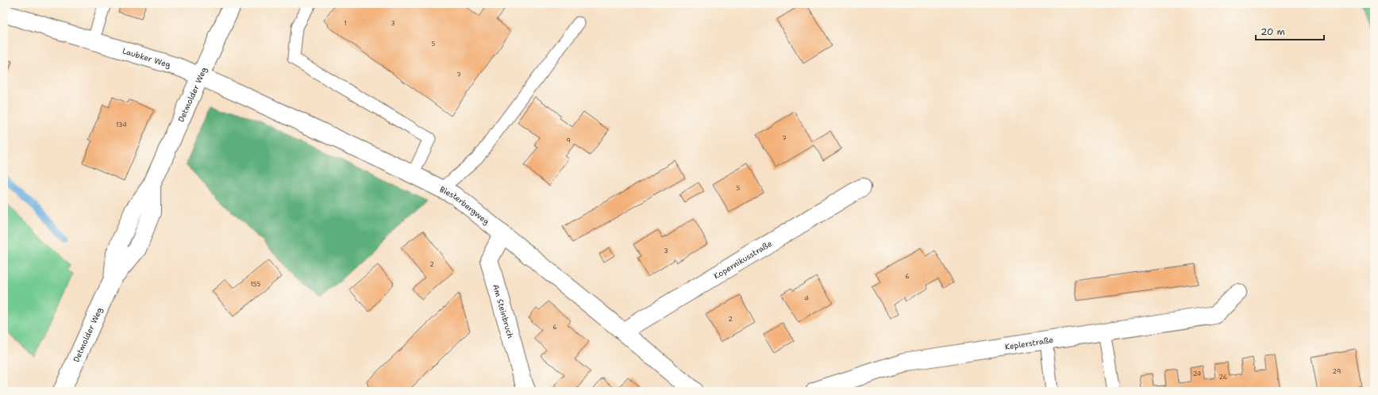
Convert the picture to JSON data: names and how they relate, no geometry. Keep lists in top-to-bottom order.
{
  "streets": {
    "street": [
      "Laubker Weg",
      "Detmolder Weg",
      "Biesterbergweg",
      "Kopernikusstraße",
      "Am Steinbruch",
      "Keplerstraße"
    ]
  },
  "crossings": [
    ["Laubker Weg", "Detmolder Weg"],
    ["Laubker Weg", "Biesterbergweg"],
    ["Detmolder Weg", "Biesterbergweg"],
    ["Biesterbergweg", "Kopernikusstraße"],
    ["Biesterbergweg", "Am Steinbruch"]
  ],
  "house_numbers": [
    "1",
    "3",
    "5",
    "7",
    "134",
    "7",
    "9",
    "5",
    "3",
    "2",
    "6",
    "155",
    "4",
    "2",
    "6",
    "29",
    "24",
    "26"
  ],
  "scale_bar": "20 m"
}
